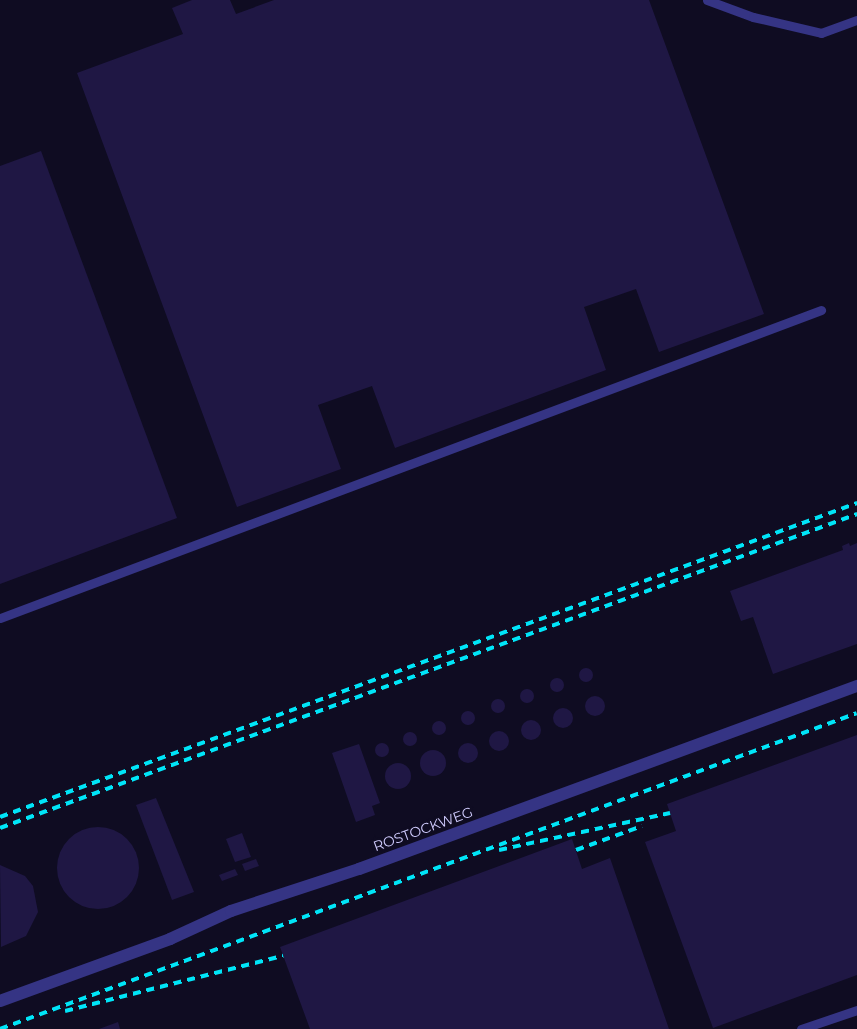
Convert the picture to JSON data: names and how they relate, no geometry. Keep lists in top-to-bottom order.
{
  "streets": {
    "street": ["ROSTOCKWEG"]
  }
}
